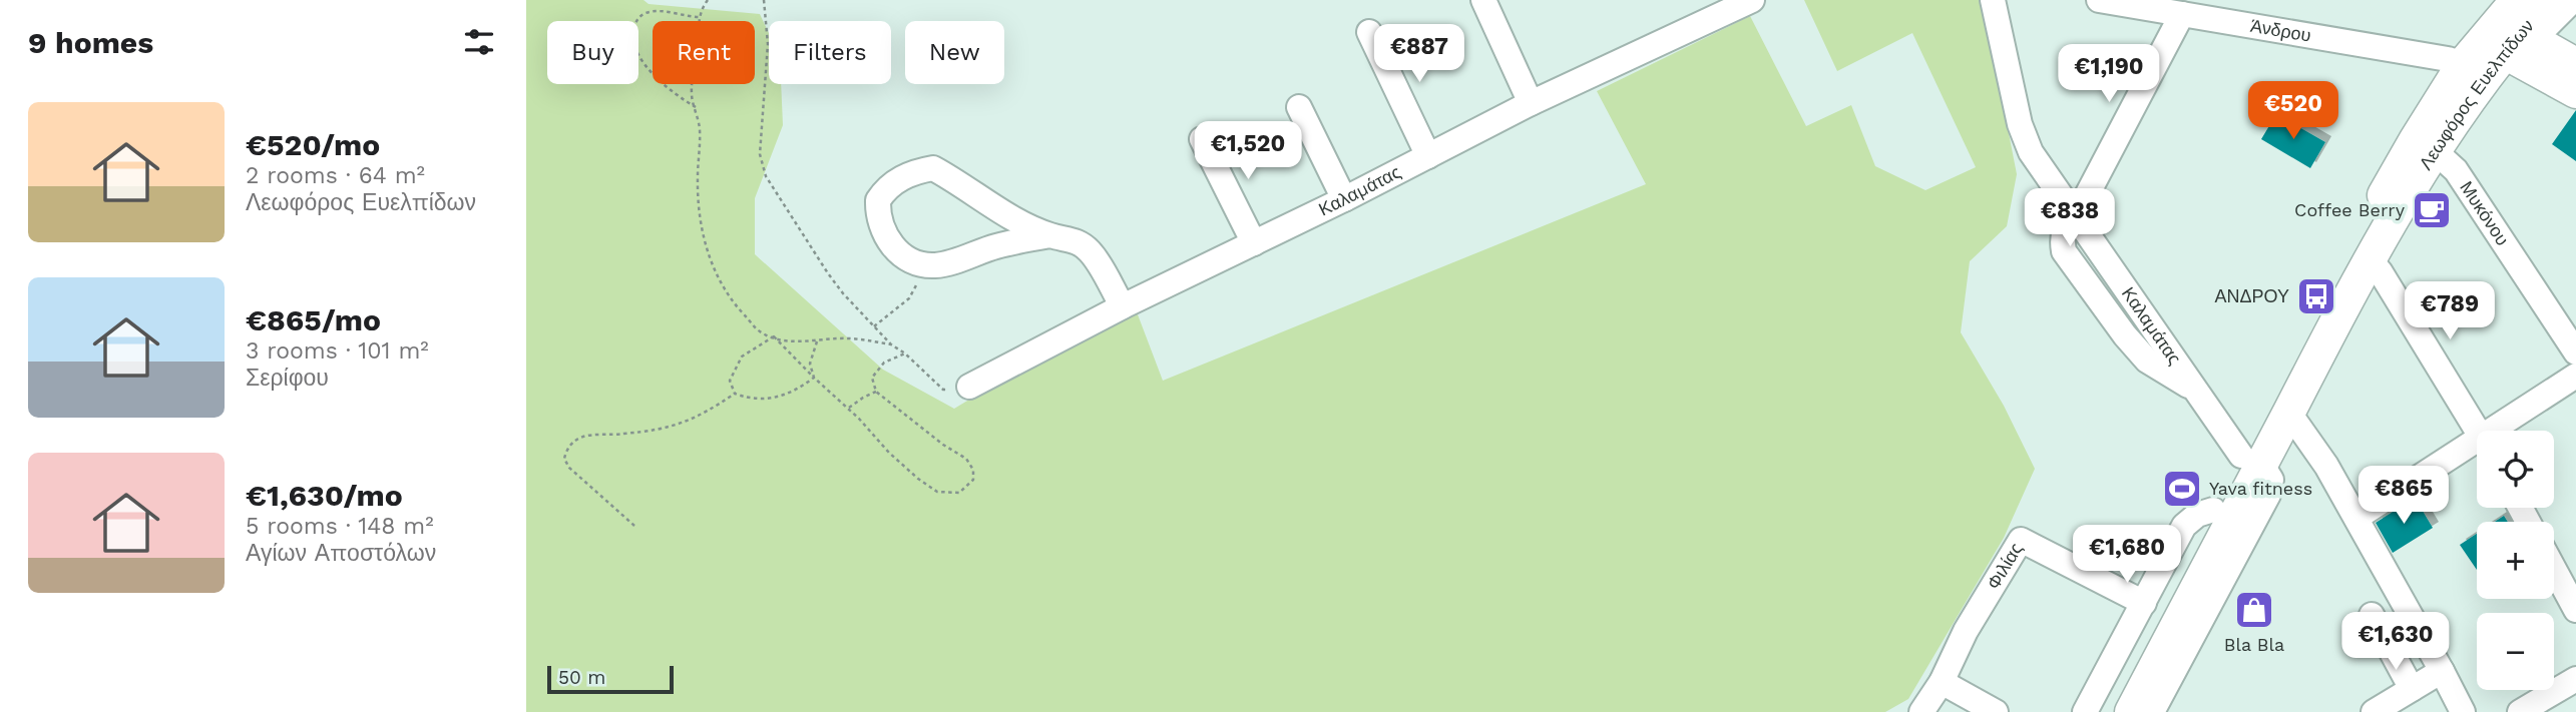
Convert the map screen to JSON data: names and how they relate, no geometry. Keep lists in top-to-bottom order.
{
  "streets": {
    "main road": ["Λεωφόρος Ευελπίδων"],
    "street": [
      "Άνδρου",
      "Καλαμάτας",
      "Μυκόνου",
      "Φιλίας"
    ]
  },
  "crossings": [
    ["Άνδρου", "Λεωφόρος Ευελπίδων"],
    ["Λεωφόρος Ευελπίδων", "Καλαμάτας"],
    ["Λεωφόρος Ευελπίδων", "Μυκόνου"]
  ],
  "places": {
    "cafe": ["Coffee Berry"],
    "bus stop": ["ΑΝΔΡΟΥ"],
    "sports": ["Yava fitness"],
    "shop": ["Bla Bla"]
  },
  "scale_bar": "50 m",
  "page": {
    "heading": "9 homes",
    "chip": [
      "Buy",
      "Rent",
      "Filters",
      "New"
    ],
    "price": [
      "€887",
      "€1,190",
      "€520",
      "€1,520",
      "€838",
      "€789",
      "€865",
      "€1,680",
      "€1,630"
    ],
    "list": [
      {
        "name": "€520/mo",
        "note": "2 rooms · 64 m² · Λεωφόρος Ευελπίδων"
      },
      {
        "name": "€865/mo",
        "note": "3 rooms · 101 m² · Σερίφου"
      },
      {
        "name": "€1,630/mo",
        "note": "5 rooms · 148 m² · Αγίων Αποστόλων"
      }
    ],
    "map_buttons": ["+", "−"],
    "scale": "50 m"
  }
}
